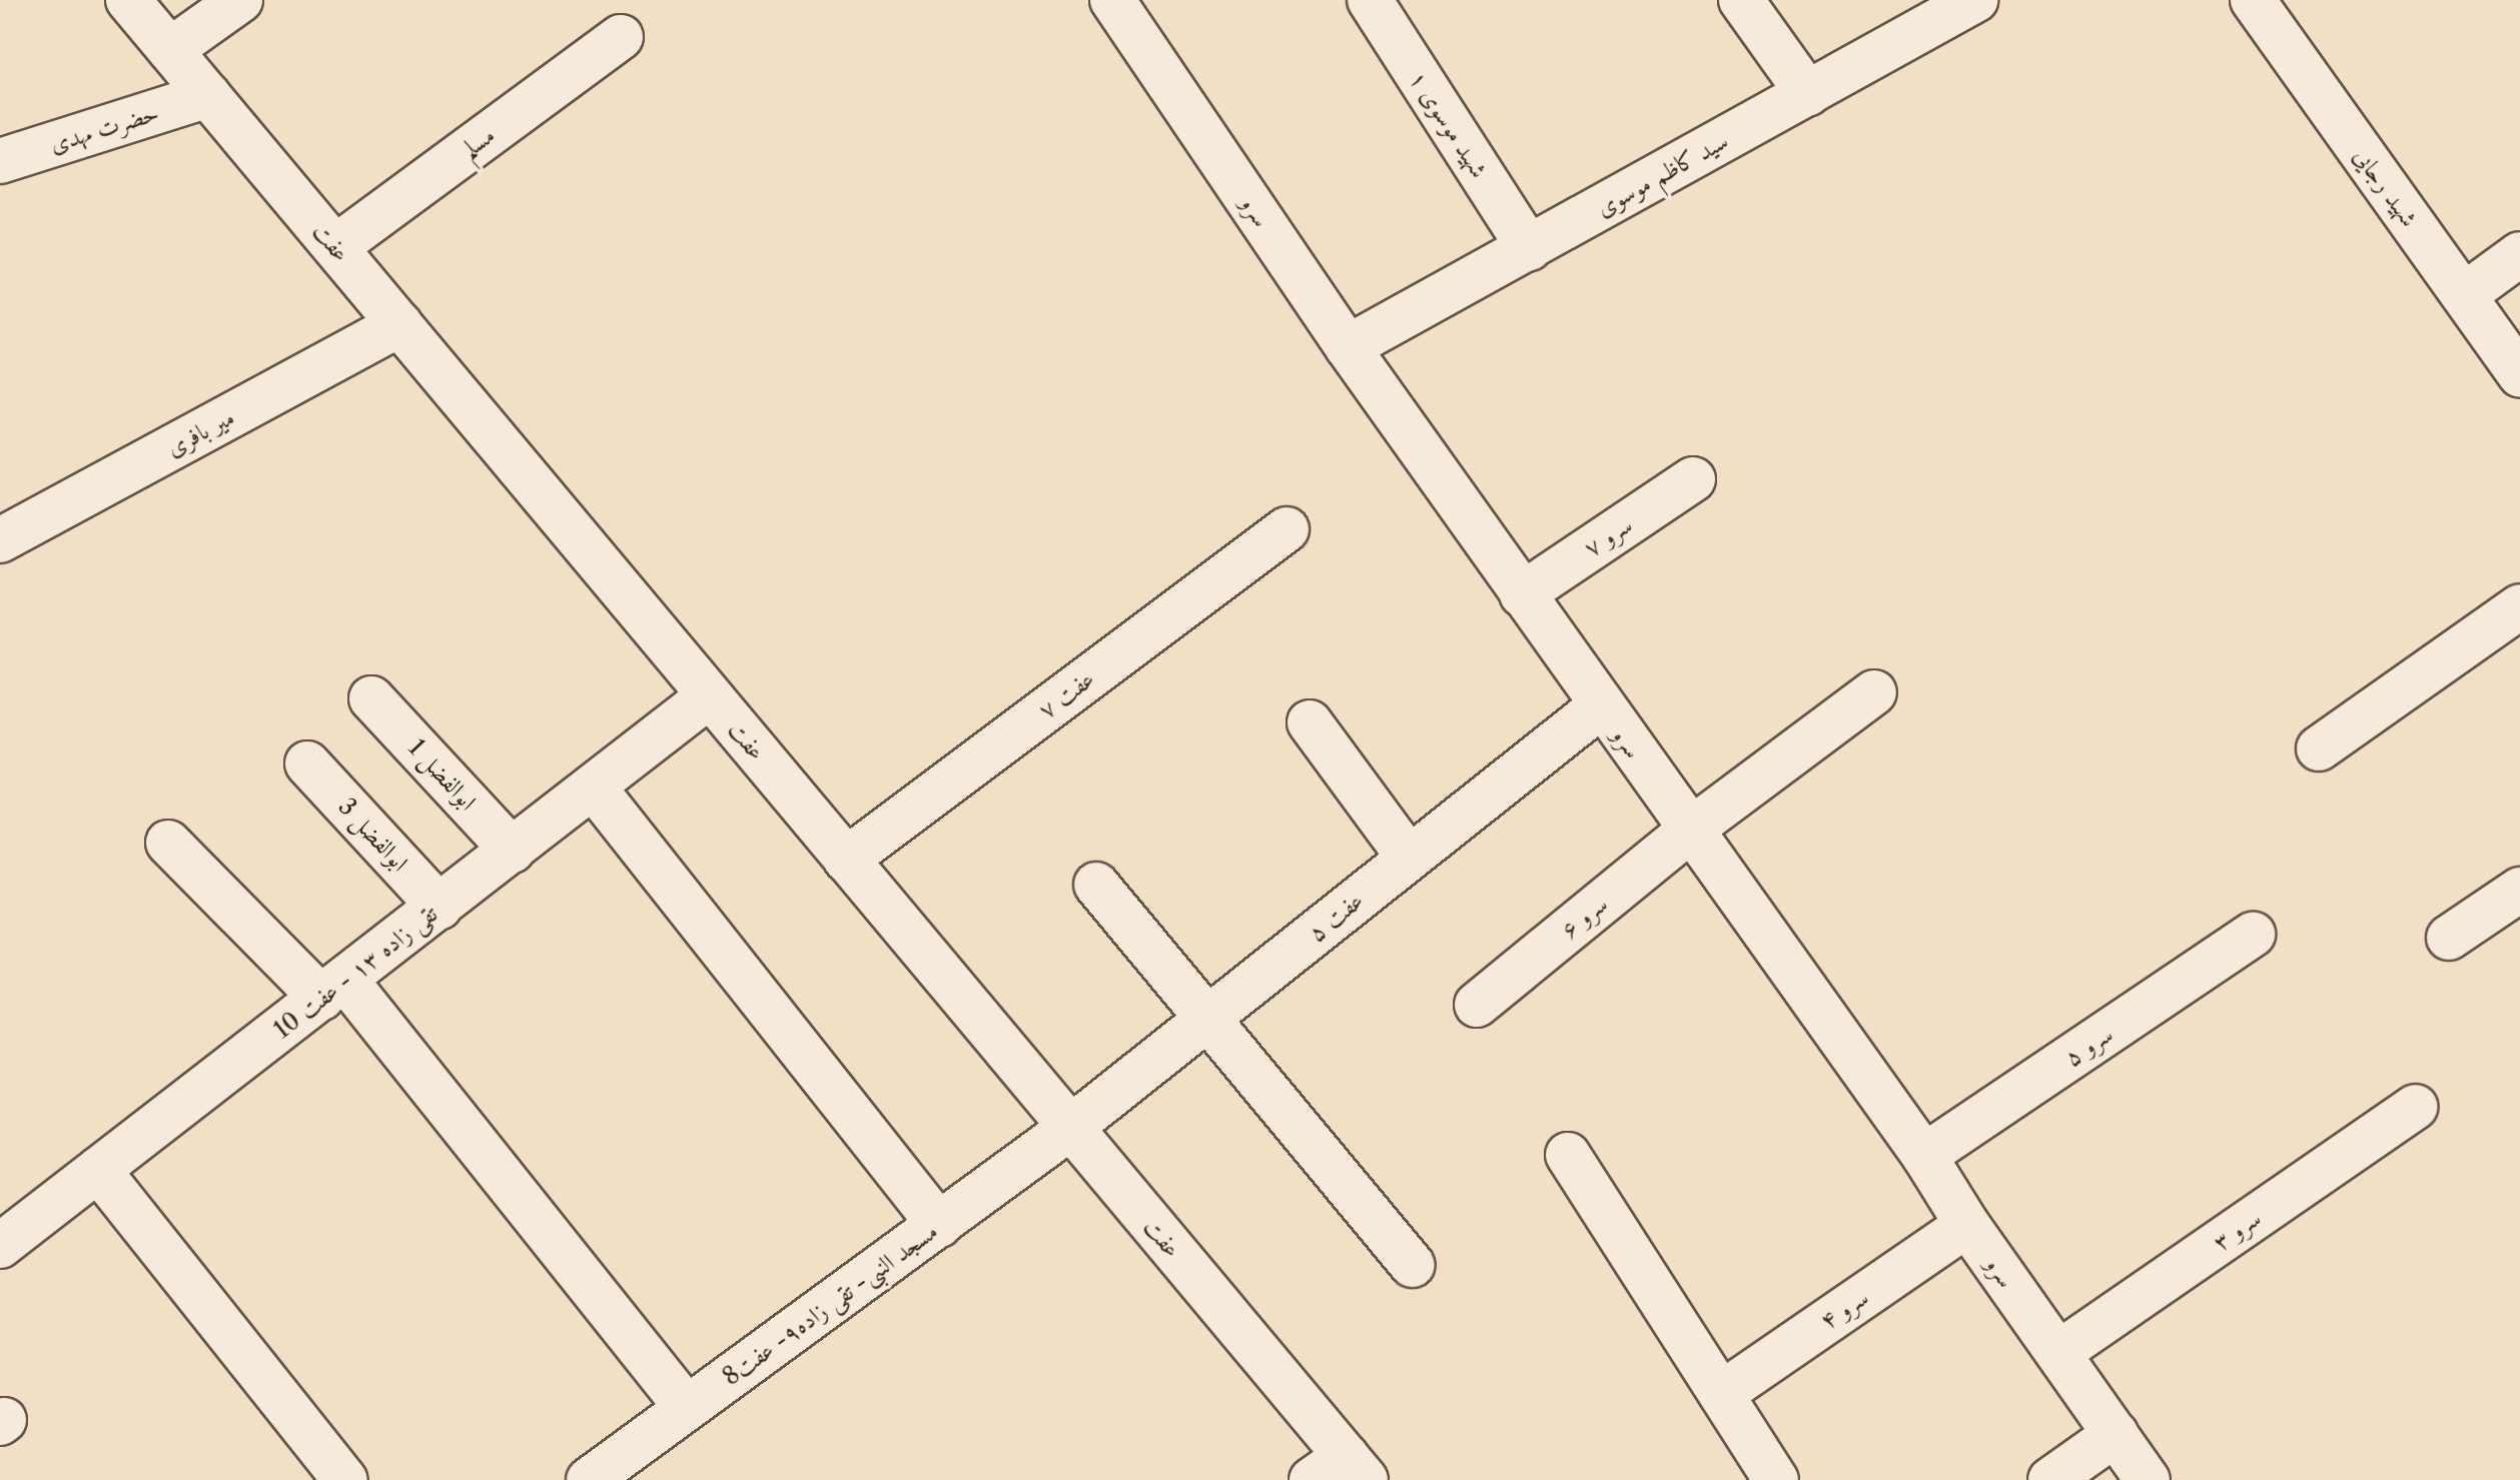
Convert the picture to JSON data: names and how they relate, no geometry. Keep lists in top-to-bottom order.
{
  "streets": {
    "street": [
      "شهید موسوی ۱",
      "حضرت مهدی",
      "مسلم",
      "سید کاظم موسوی",
      "شهید رجایی",
      "سرو",
      "عفت",
      "میر بافری",
      "سرو ۷",
      "عفت ۷",
      "ابوالفضل 1",
      "ابوالفضل 3",
      "عفت ۵",
      "سرو ۶",
      "تقی زاده ۱۳ - عفت 10",
      "سرو ۵",
      "سرو ۳",
      "مسجد النبی- تقی زاده۹- عفت8",
      "سرو ۴"
    ]
  },
  "crossings": [
    ["شهید موسوی ۱", "سید کاظم موسوی"],
    ["حضرت مهدی", "عفت"],
    ["مسلم", "عفت"],
    ["سید کاظم موسوی", "سرو"],
    ["سرو", "سرو ۷"],
    ["سرو", "عفت ۵"],
    ["سرو", "سرو ۶"],
    ["سرو", "سرو ۵"],
    ["سرو", "سرو ۳"],
    ["سرو", "سرو ۴"],
    ["عفت", "میر بافری"],
    ["عفت", "عفت ۷"],
    ["عفت", "عفت ۵"],
    ["عفت", "تقی زاده ۱۳ - عفت 10"],
    ["عفت", "مسجد النبی- تقی زاده۹- عفت8"],
    ["ابوالفضل 1", "تقی زاده ۱۳ - عفت 10"],
    ["ابوالفضل 3", "تقی زاده ۱۳ - عفت 10"],
    ["عفت ۵", "مسجد النبی- تقی زاده۹- عفت8"]
  ]
}
